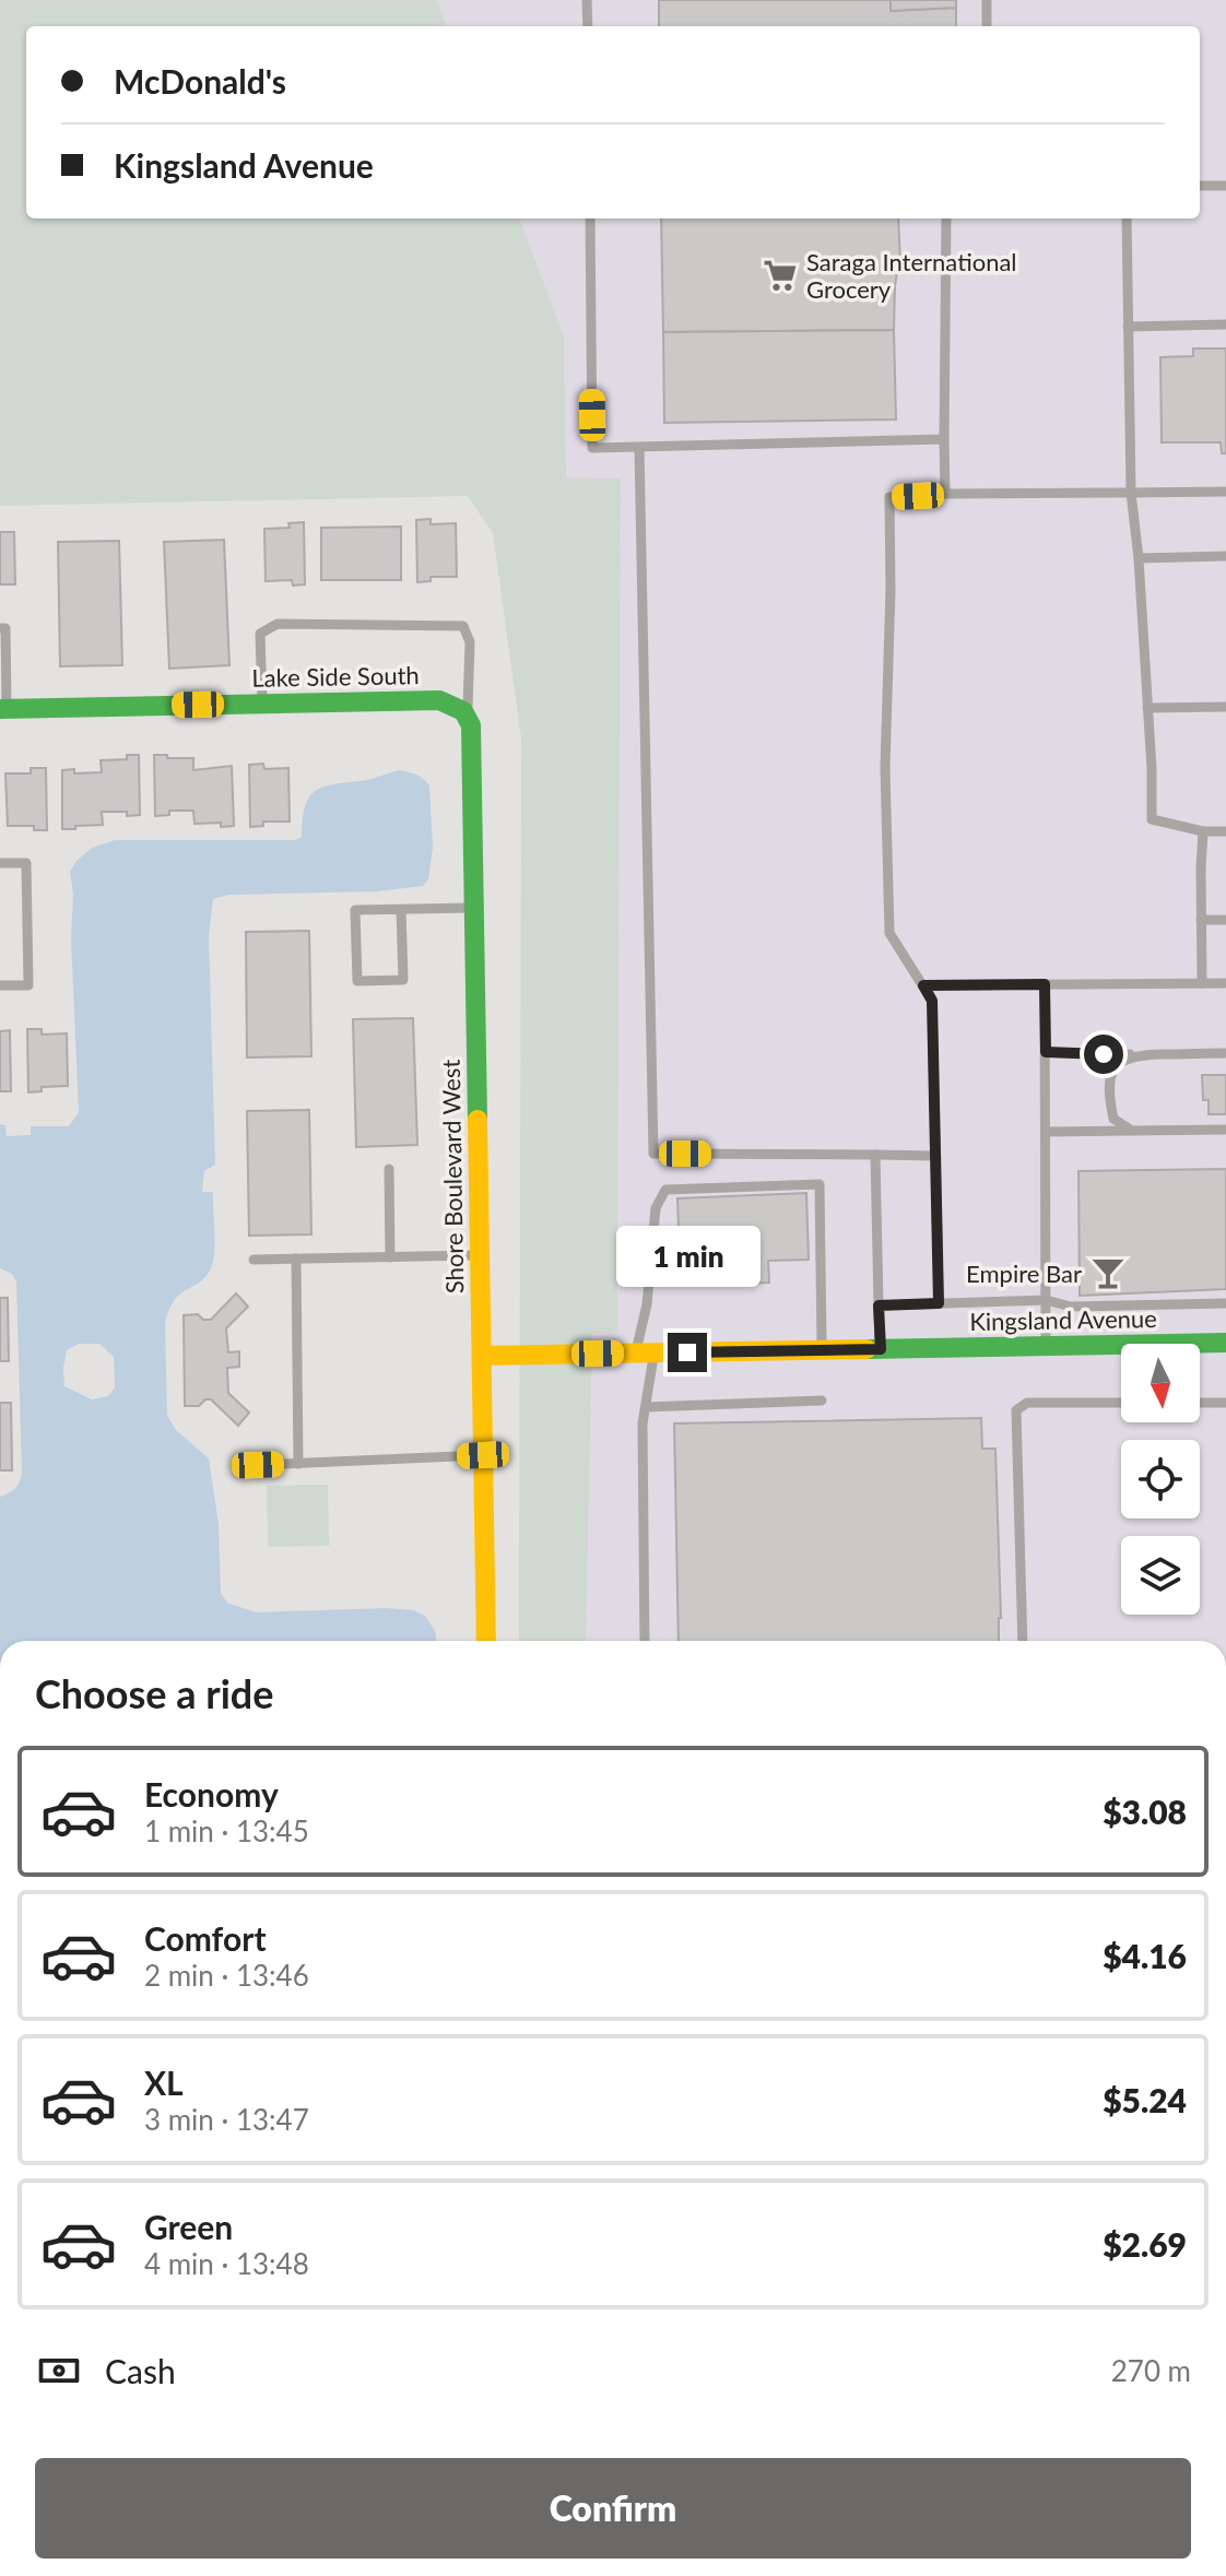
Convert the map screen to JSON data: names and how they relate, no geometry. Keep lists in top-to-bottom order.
{
  "streets": {
    "street": ["Lake Side South", "Shore Boulevard West", "Kingsland Avenue"]
  },
  "crossings": [
    ["Lake Side South", "Shore Boulevard West"],
    ["Shore Boulevard West", "Kingsland Avenue"]
  ],
  "places": {
    "supermarket": ["Saraga International Grocery"],
    "bar": ["Empire Bar"]
  },
  "north": "bottom",
  "page": {
    "banner": ["McDonald's", "Kingsland Avenue"],
    "bubble": "1 min",
    "heading": "Choose a ride",
    "list": [
      {
        "name": "Economy",
        "note": "1 min · 13:45",
        "value": "$3.08"
      },
      {
        "name": "Comfort",
        "note": "2 min · 13:46",
        "value": "$4.16"
      },
      {
        "name": "XL",
        "note": "3 min · 13:47",
        "value": "$5.24"
      },
      {
        "name": "Green",
        "note": "4 min · 13:48",
        "value": "$2.69"
      }
    ],
    "pay": ["Cash", "270 m"],
    "buttons": "Confirm"
  }
}
